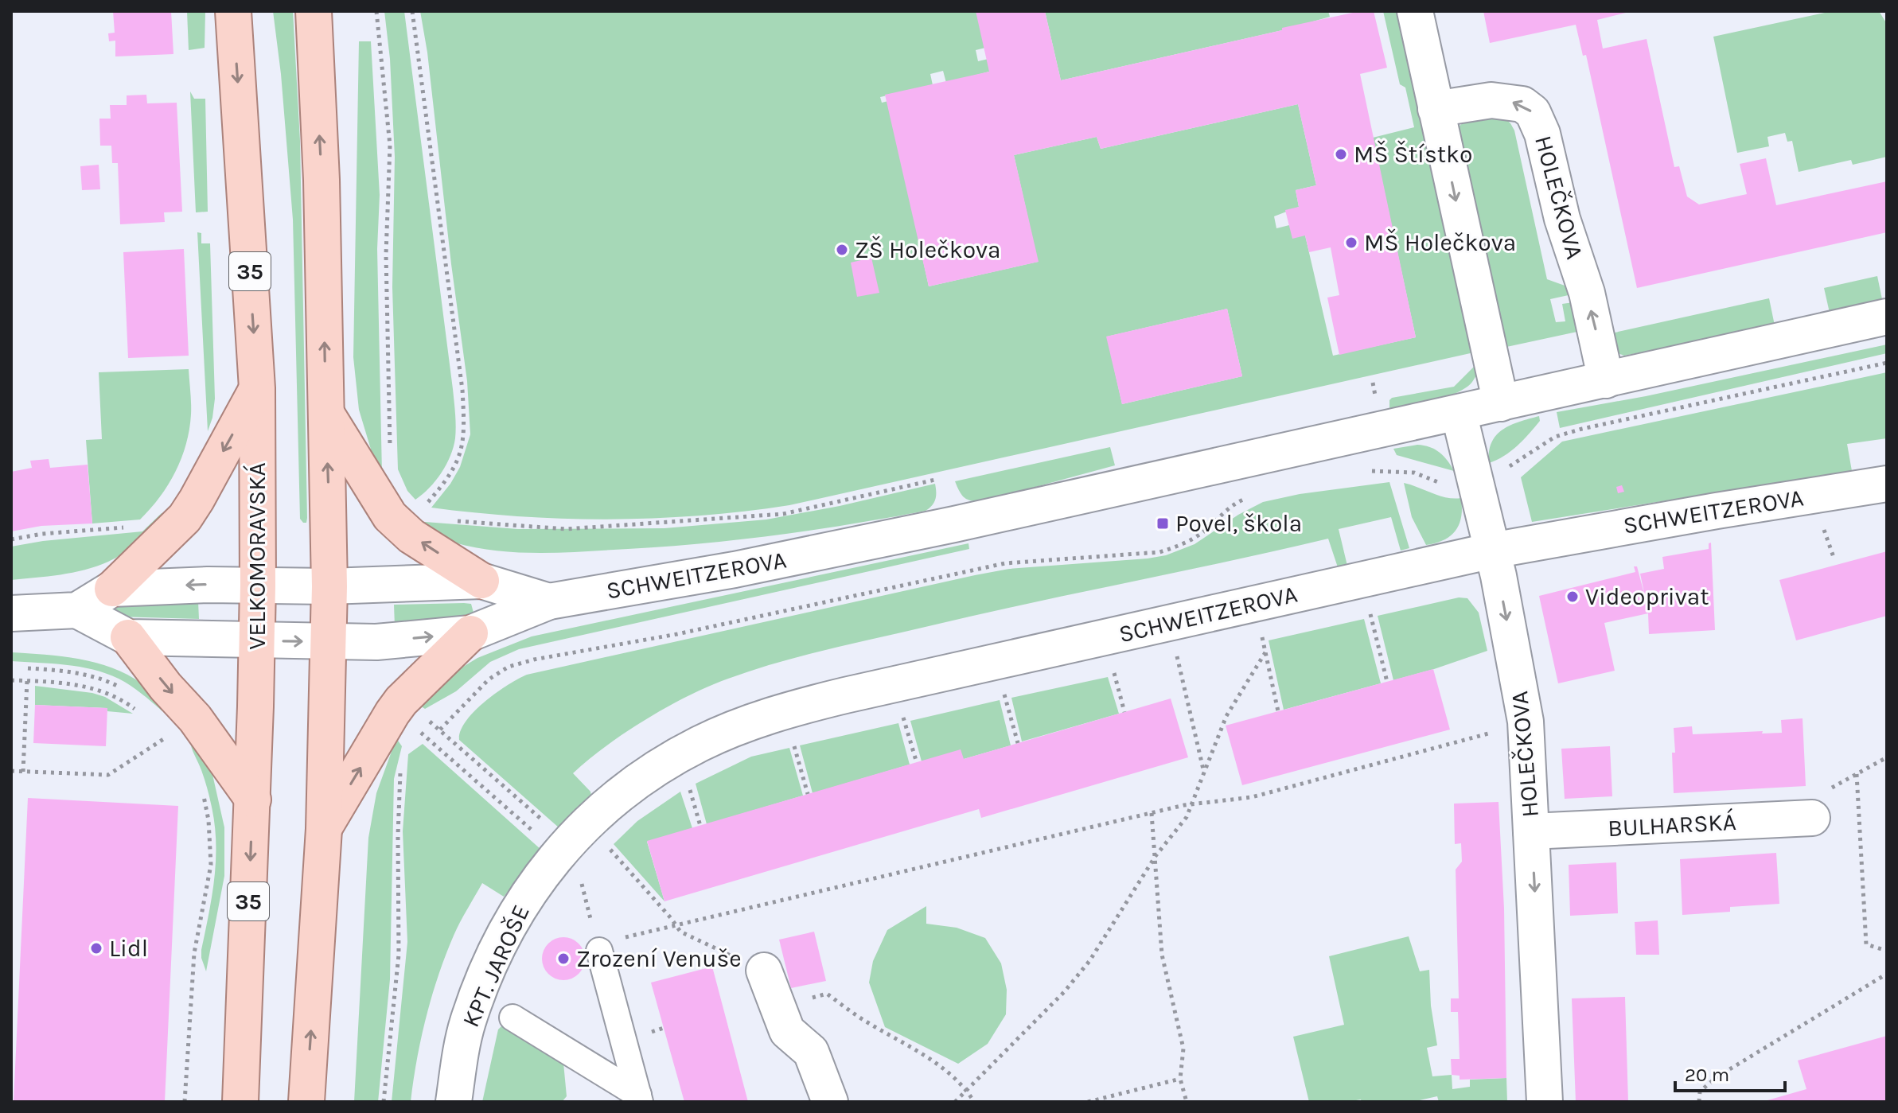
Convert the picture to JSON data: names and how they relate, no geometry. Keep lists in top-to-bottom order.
{
  "streets": {
    "main road": ["35", "VELKOMORAVSKÁ"],
    "street": [
      "HOLEČKOVA",
      "SCHWEITZEROVA",
      "BULHARSKÁ",
      "KPT. JAROŠE"
    ]
  },
  "crossings": [
    ["HOLEČKOVA", "SCHWEITZEROVA"],
    ["HOLEČKOVA", "BULHARSKÁ"],
    ["SCHWEITZEROVA", "VELKOMORAVSKÁ"],
    ["SCHWEITZEROVA", "KPT. JAROŠE"]
  ],
  "places": {
    "other": [
      "MŠ Štístko",
      "MŠ Holečkova",
      "ZŠ Holečkova",
      "Videoprivat",
      "Lidl",
      "Zrození Venuše"
    ],
    "transit": ["Povel, škola"]
  },
  "scale_bar": "20 m"
}
